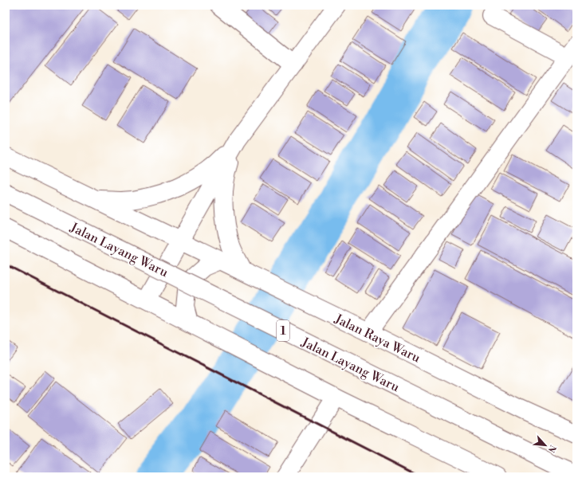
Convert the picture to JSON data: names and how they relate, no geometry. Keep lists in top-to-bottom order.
{
  "streets": {
    "main road": ["Jalan Layang Waru", "1", "Jalan Raya Waru"]
  },
  "north": "bottom right"
}
